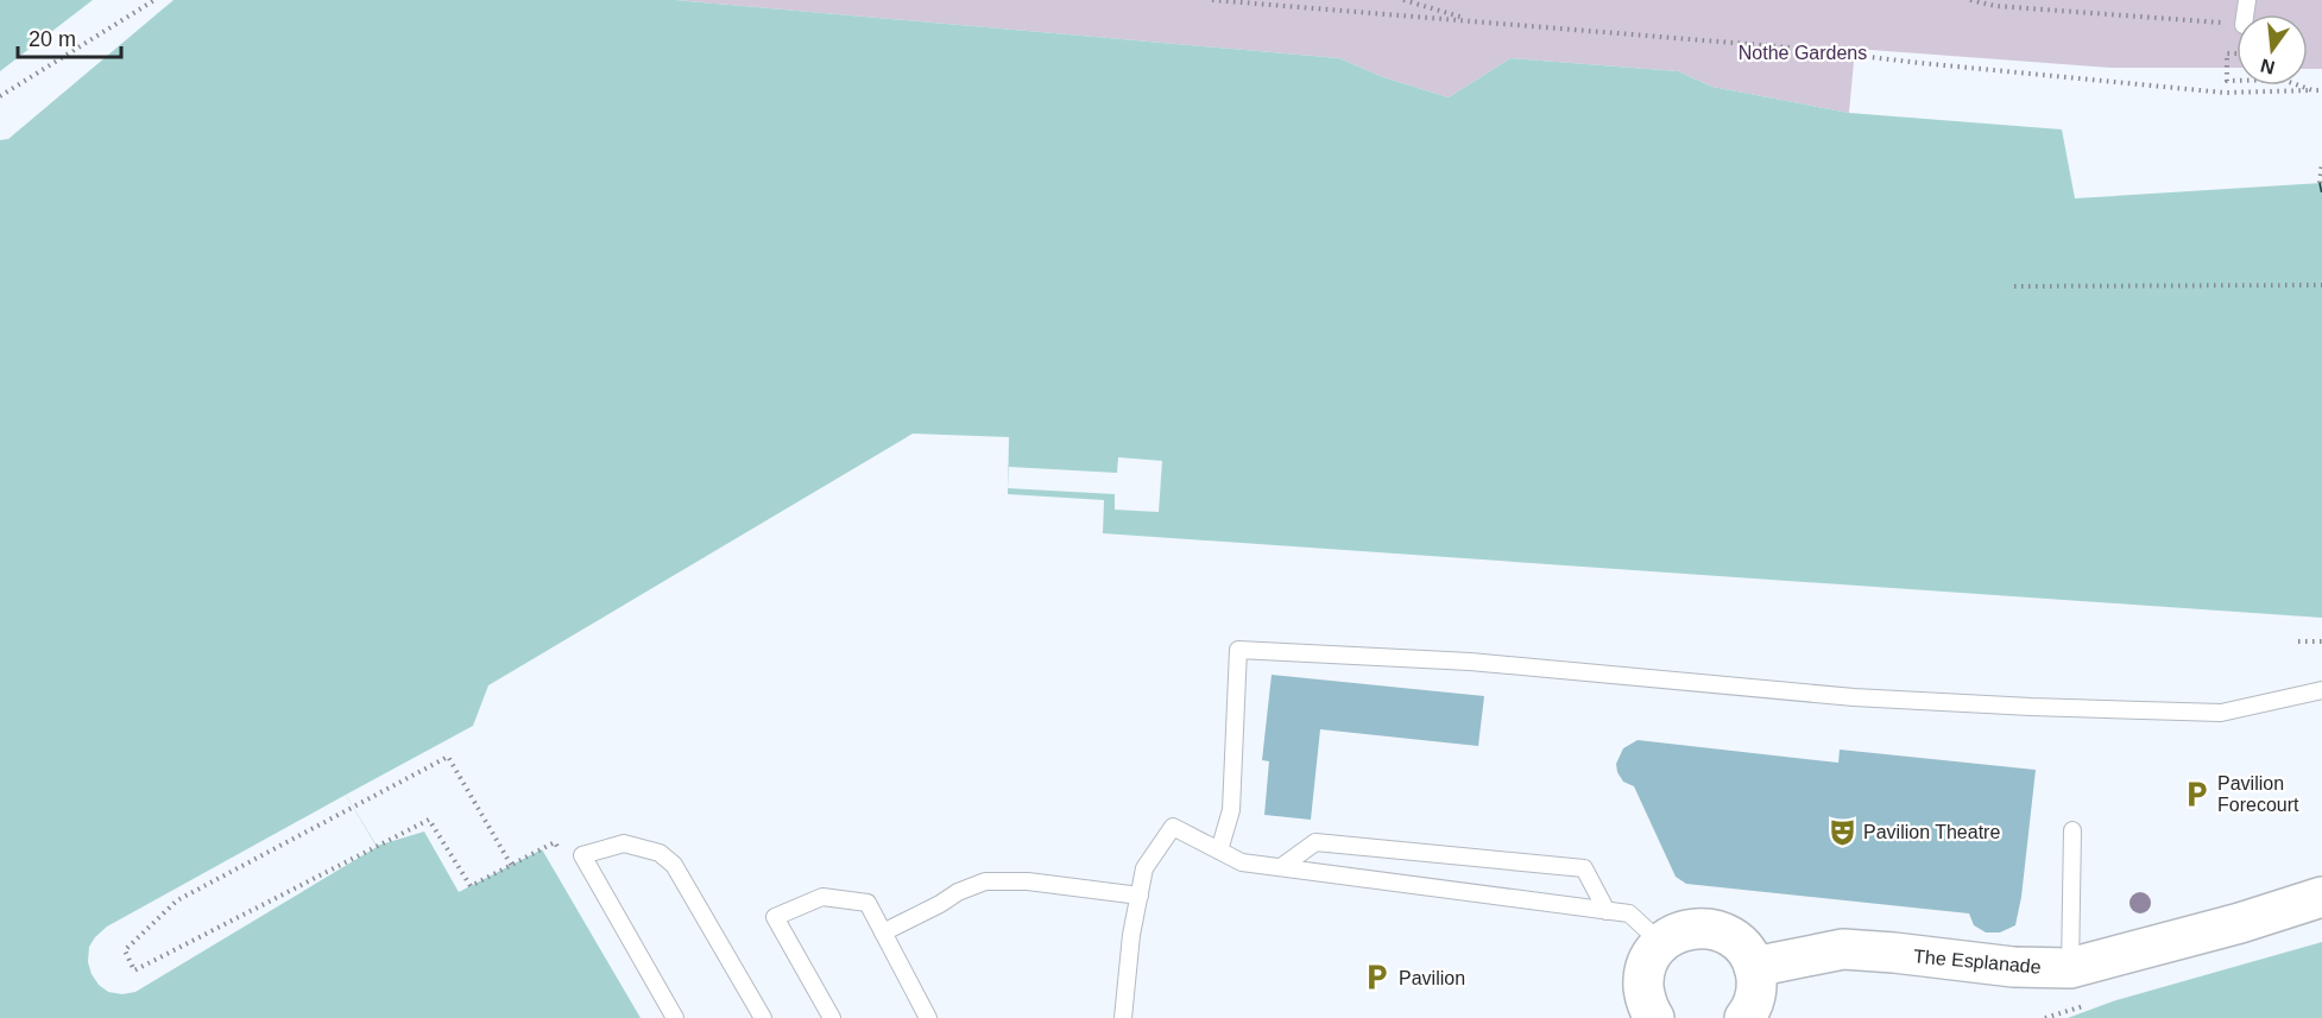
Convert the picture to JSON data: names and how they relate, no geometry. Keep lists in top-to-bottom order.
{
  "streets": {
    "street": ["The Esplanade"]
  },
  "parks": ["Nothe Gardens"],
  "places": {
    "parking": ["Pavilion Forecourt", "Pavilion"],
    "theatre": ["Pavilion Theatre"]
  },
  "scale_bar": "20 m",
  "north": "bottom"
}
